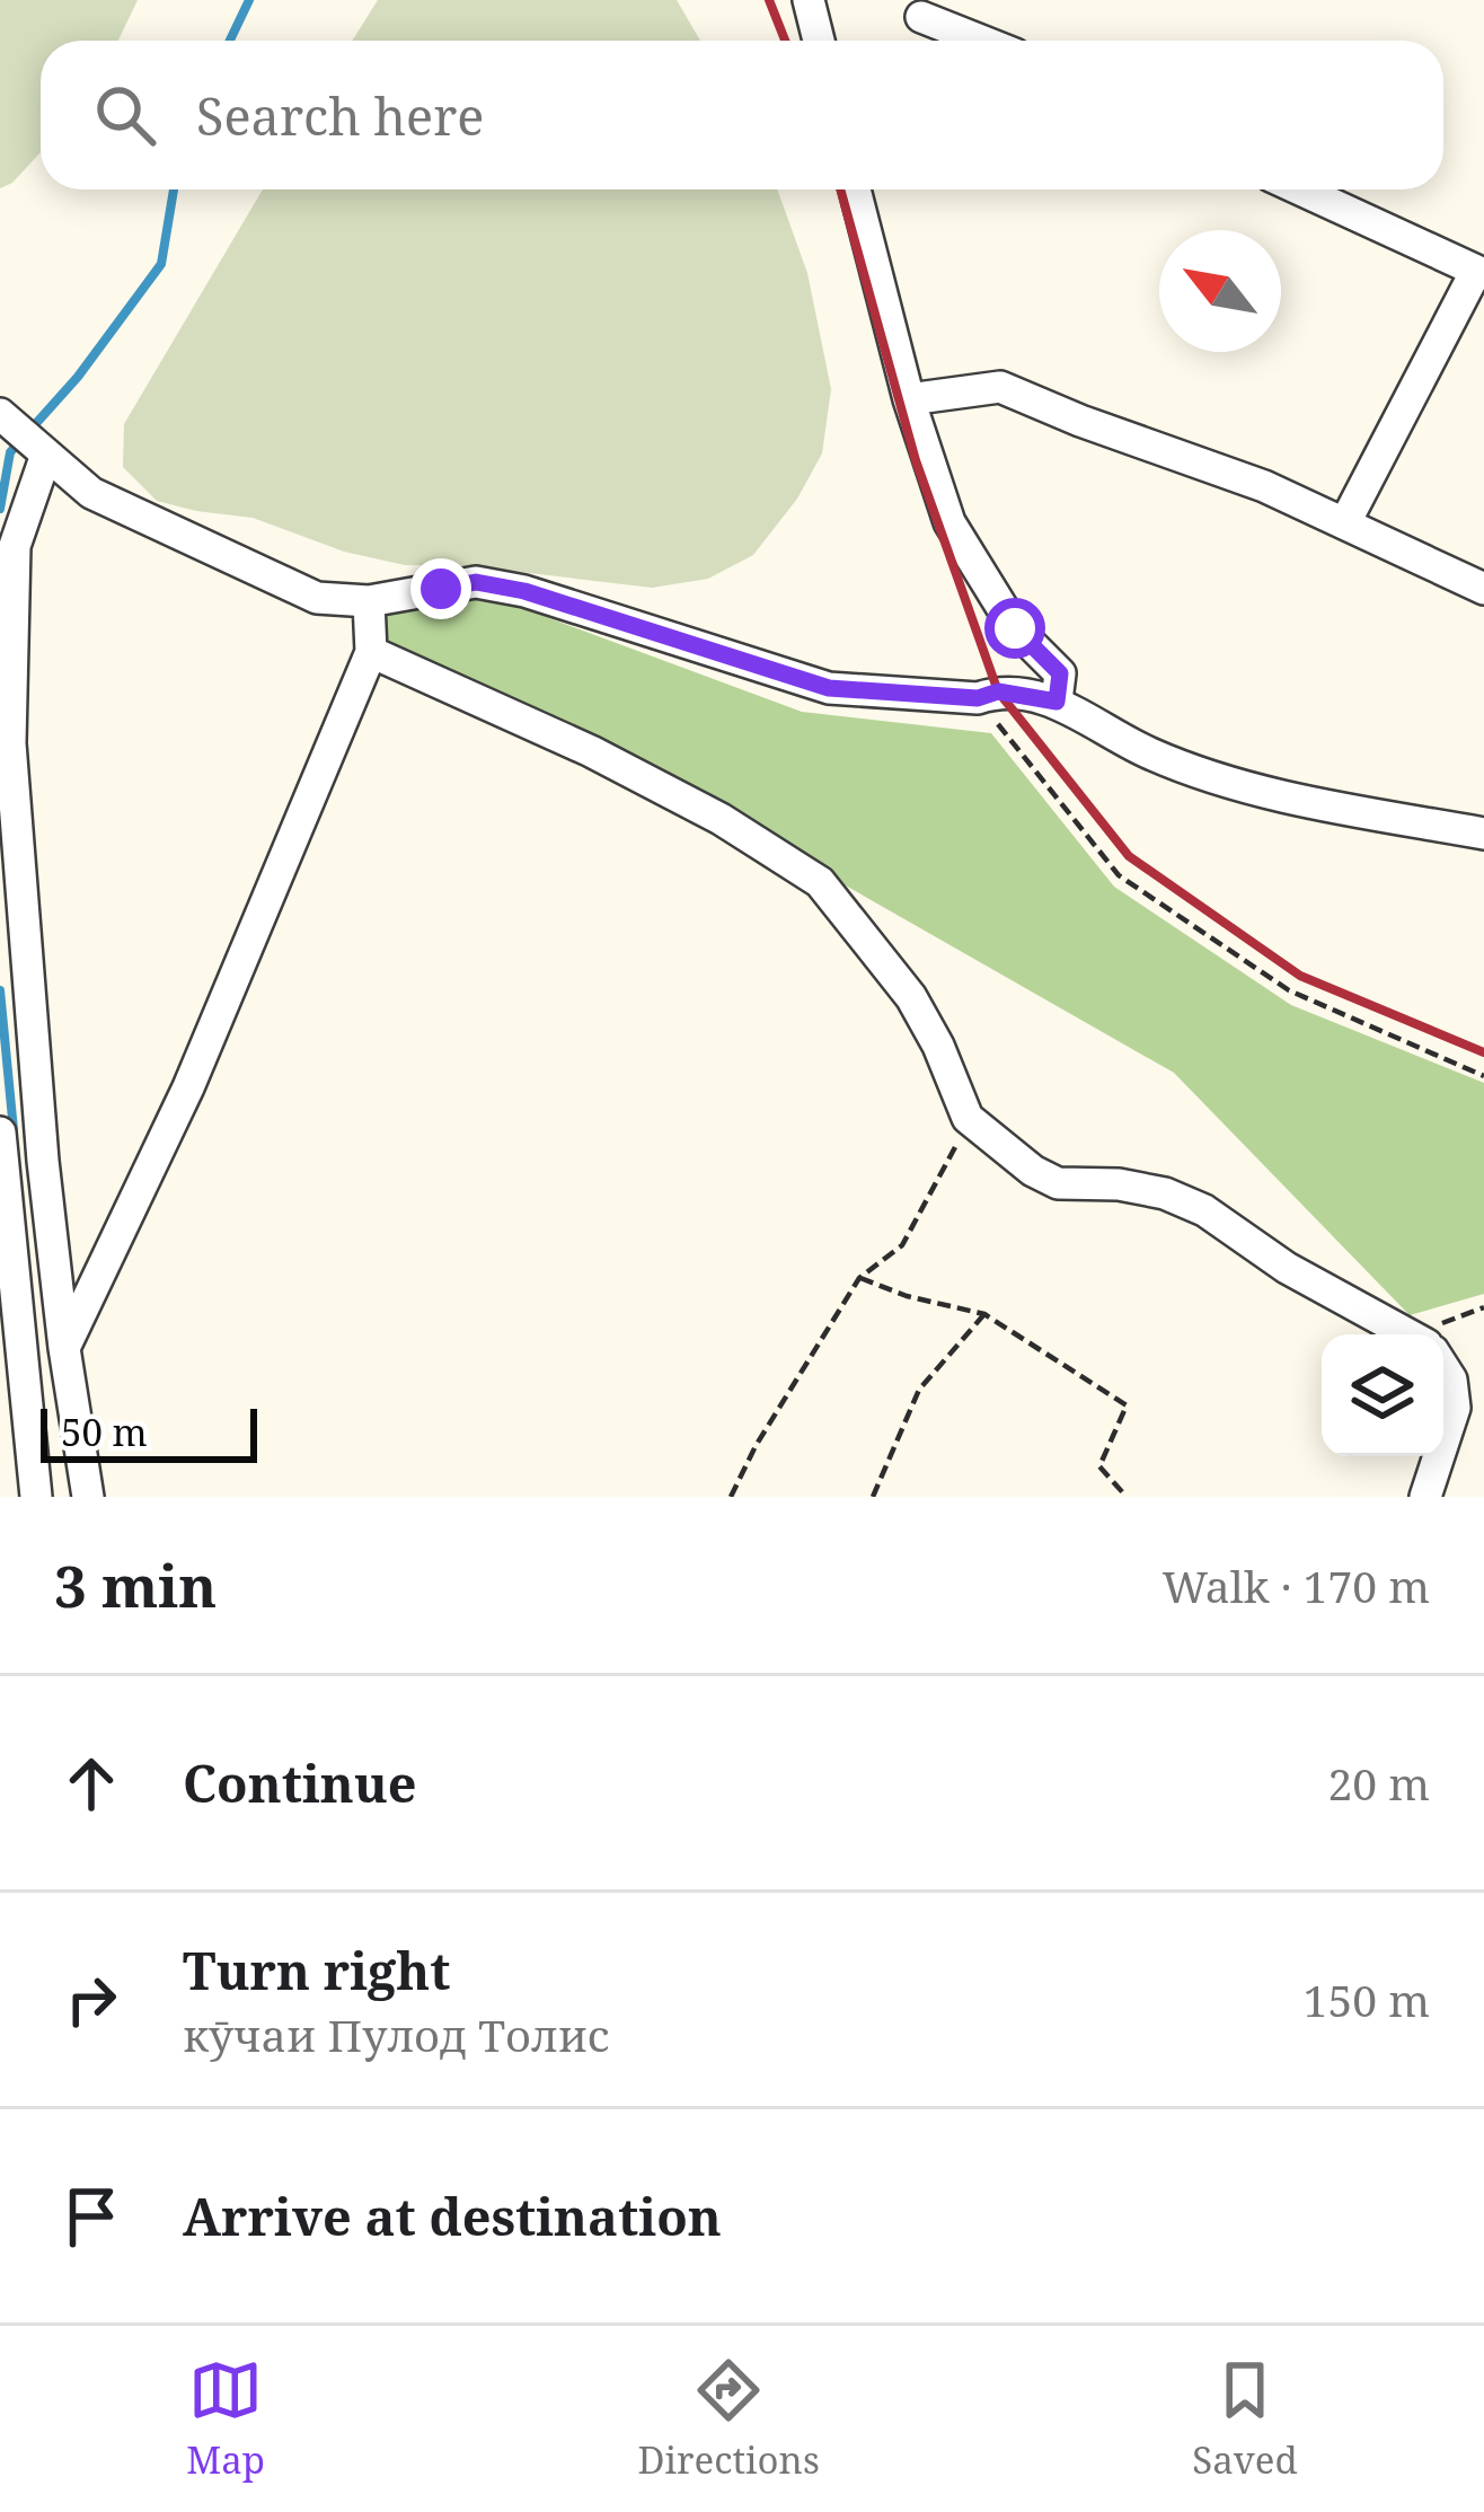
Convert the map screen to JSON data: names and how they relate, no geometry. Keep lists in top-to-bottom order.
{
  "scale_bar": "50 m",
  "north": "top left",
  "page": {
    "search": "Search here",
    "scale": "50 m",
    "heading": ["3 min", "Walk · 170 m"],
    "list": [
      ["Continue", "20 m"],
      ["Turn right", "кӯчаи Пулод Толис", "150 m"],
      "Arrive at destination"
    ],
    "nav": ["Map", "Directions", "Saved"]
  }
}
